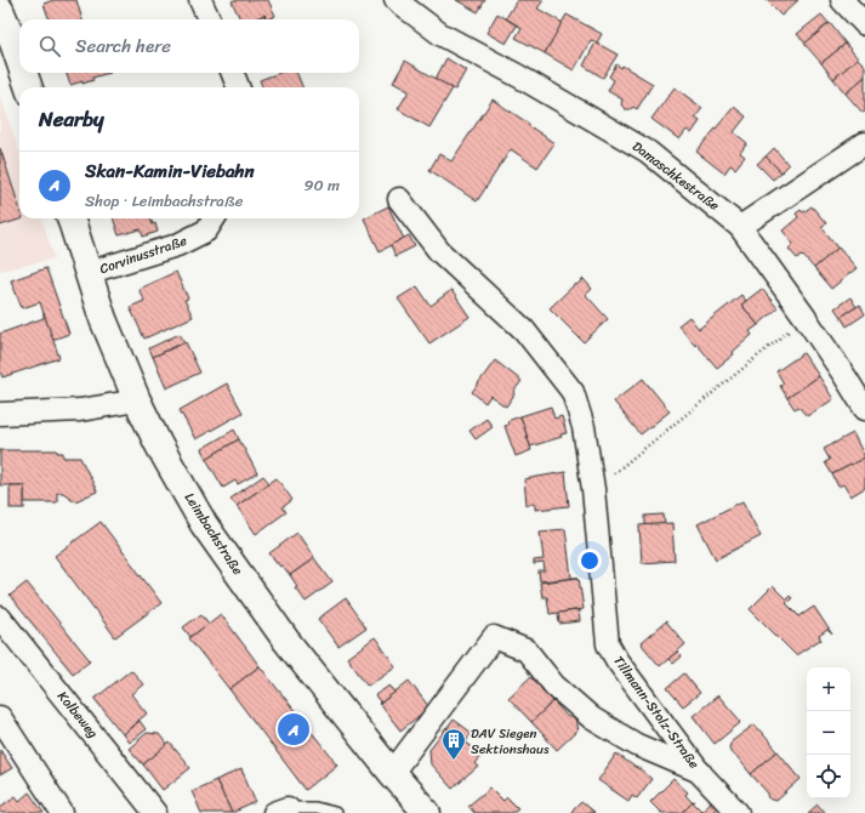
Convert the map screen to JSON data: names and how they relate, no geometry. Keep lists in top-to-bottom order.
{
  "streets": {
    "main road": ["Leimbachstraße"],
    "street": [
      "Damaschkestraße",
      "Corvinusstraße",
      "Tillmann-Stolz-Straße",
      "Kolbeweg"
    ]
  },
  "crossings": [
    ["Corvinusstraße", "Leimbachstraße"],
    ["Leimbachstraße", "Tillmann-Stolz-Straße"]
  ],
  "places": {
    "building": ["DAV Siegen Sektionshaus"]
  },
  "page": {
    "search": "Search here",
    "heading": "Nearby",
    "list": [
      {
        "mark": "A",
        "name": "Skan-Kamin-Viebahn",
        "note": "Shop · Leimbachstraße",
        "value": "90 m"
      }
    ],
    "map_buttons": ["+", "−"],
    "pins": "A"
  }
}
